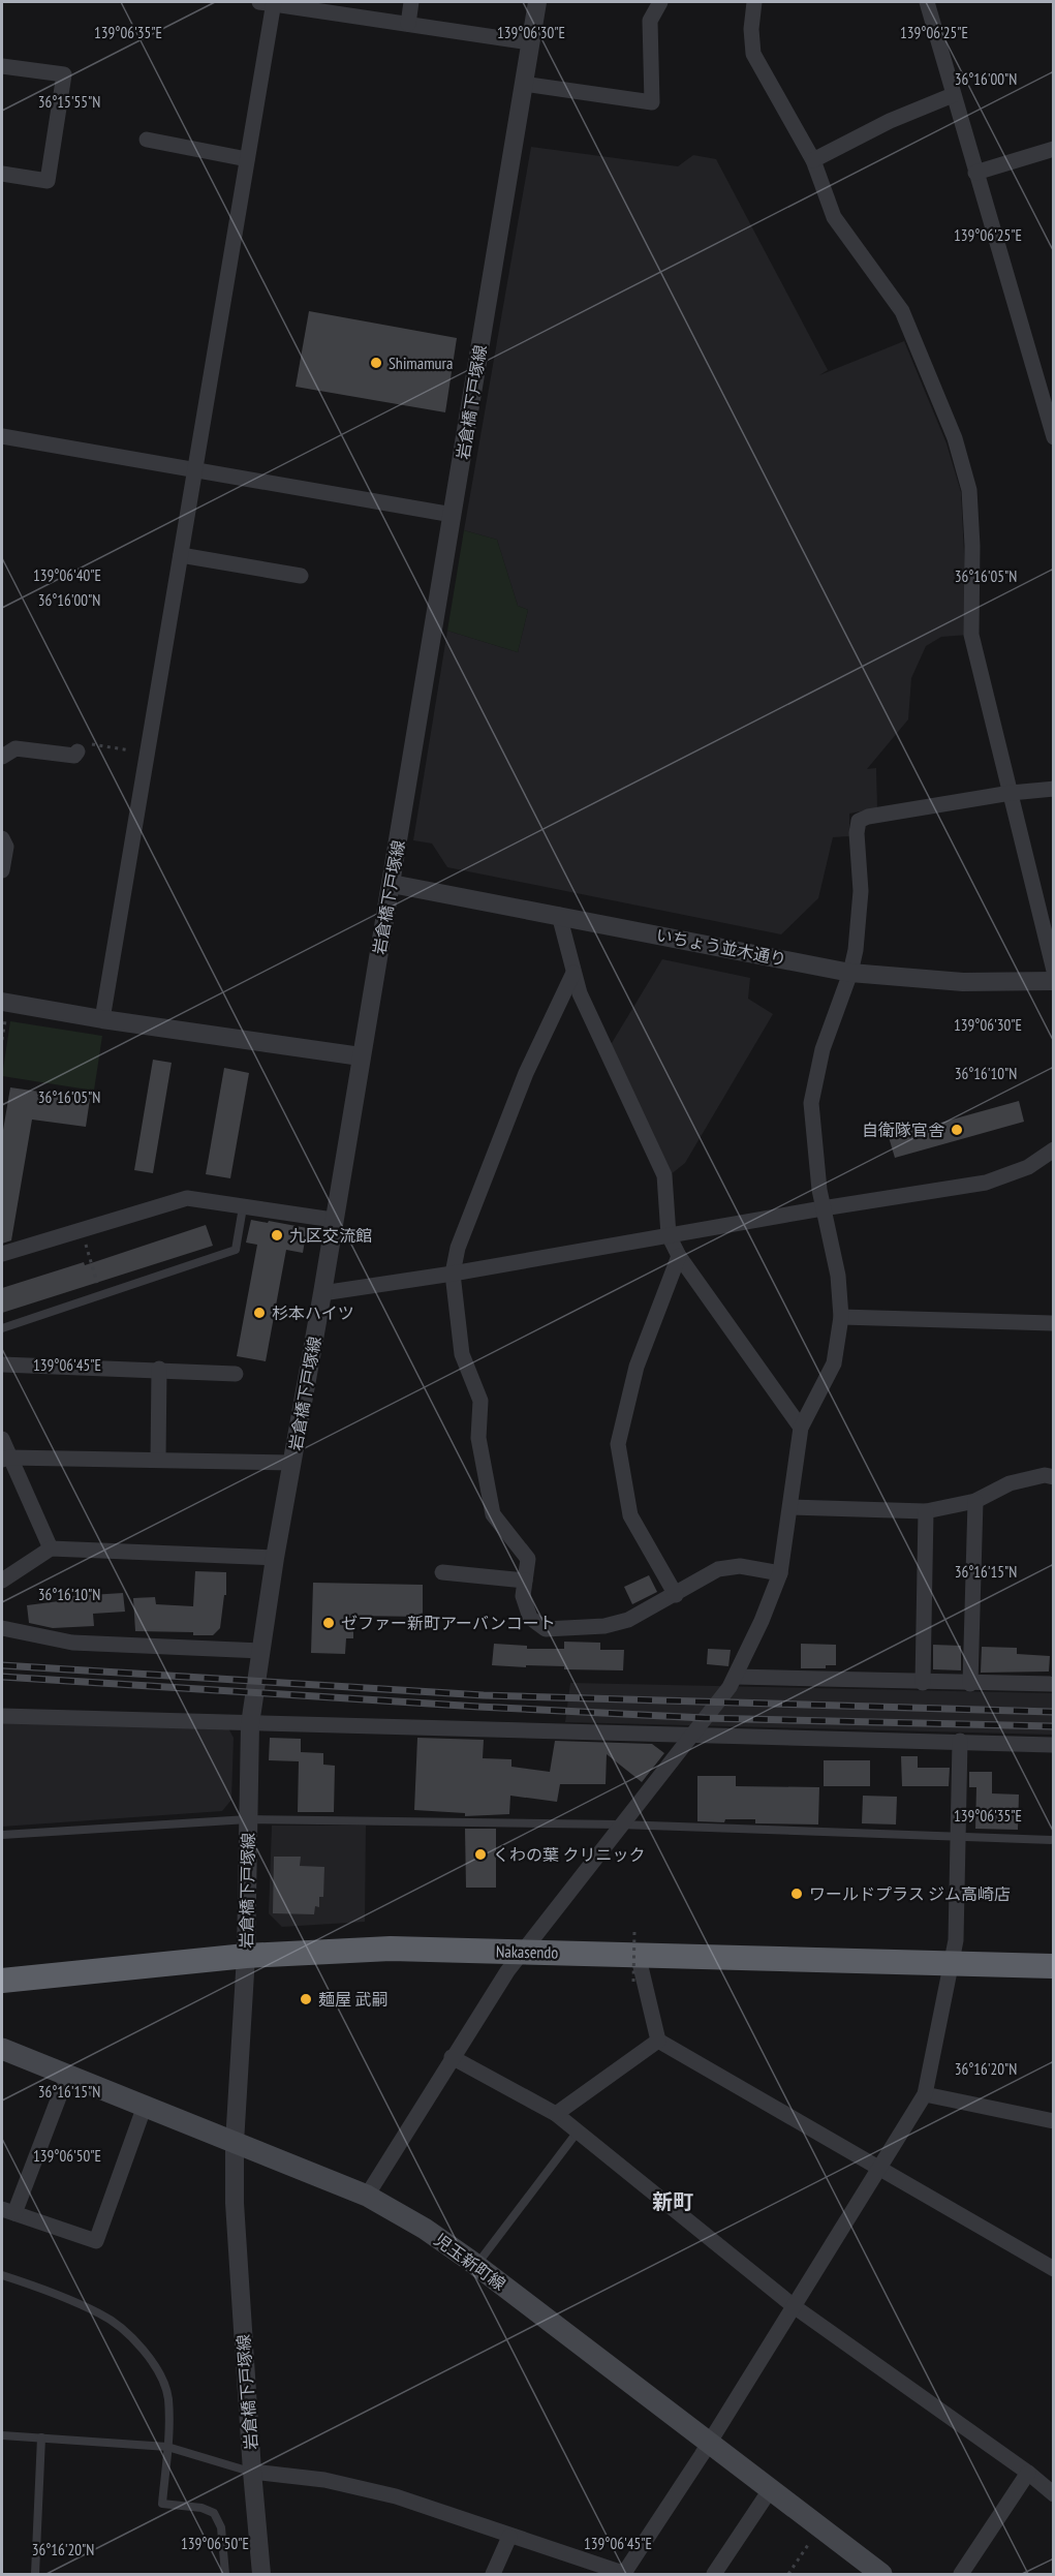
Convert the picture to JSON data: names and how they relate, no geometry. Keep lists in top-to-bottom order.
{
  "streets": {
    "highway": ["Nakasendo"],
    "main road": ["児玉新町線"],
    "street": ["岩倉橋下戸塚線", "いちょう並木通り"]
  },
  "crossings": [
    ["岩倉橋下戸塚線", "いちょう並木通り"],
    ["岩倉橋下戸塚線", "Nakasendo"],
    ["岩倉橋下戸塚線", "児玉新町線"]
  ],
  "districts": ["新町"],
  "places": [
    "Shimamura",
    "自衛隊官舎",
    "九区交流館",
    "杉本ハイツ",
    "ゼファー新町アーバンコート",
    "くわの葉 クリニック",
    "ワールドプラス ジム高崎店",
    "麺屋 武嗣"
  ],
  "coordinates": [
    "139°06'35\"E",
    "139°06'30\"E",
    "139°06'25\"E",
    "36°16'00\"N",
    "36°15'55\"N",
    "139°06'40\"E",
    "36°16'05\"N",
    "36°16'10\"N",
    "139°06'45\"E",
    "36°16'15\"N",
    "36°16'20\"N",
    "139°06'50\"E"
  ]
}
